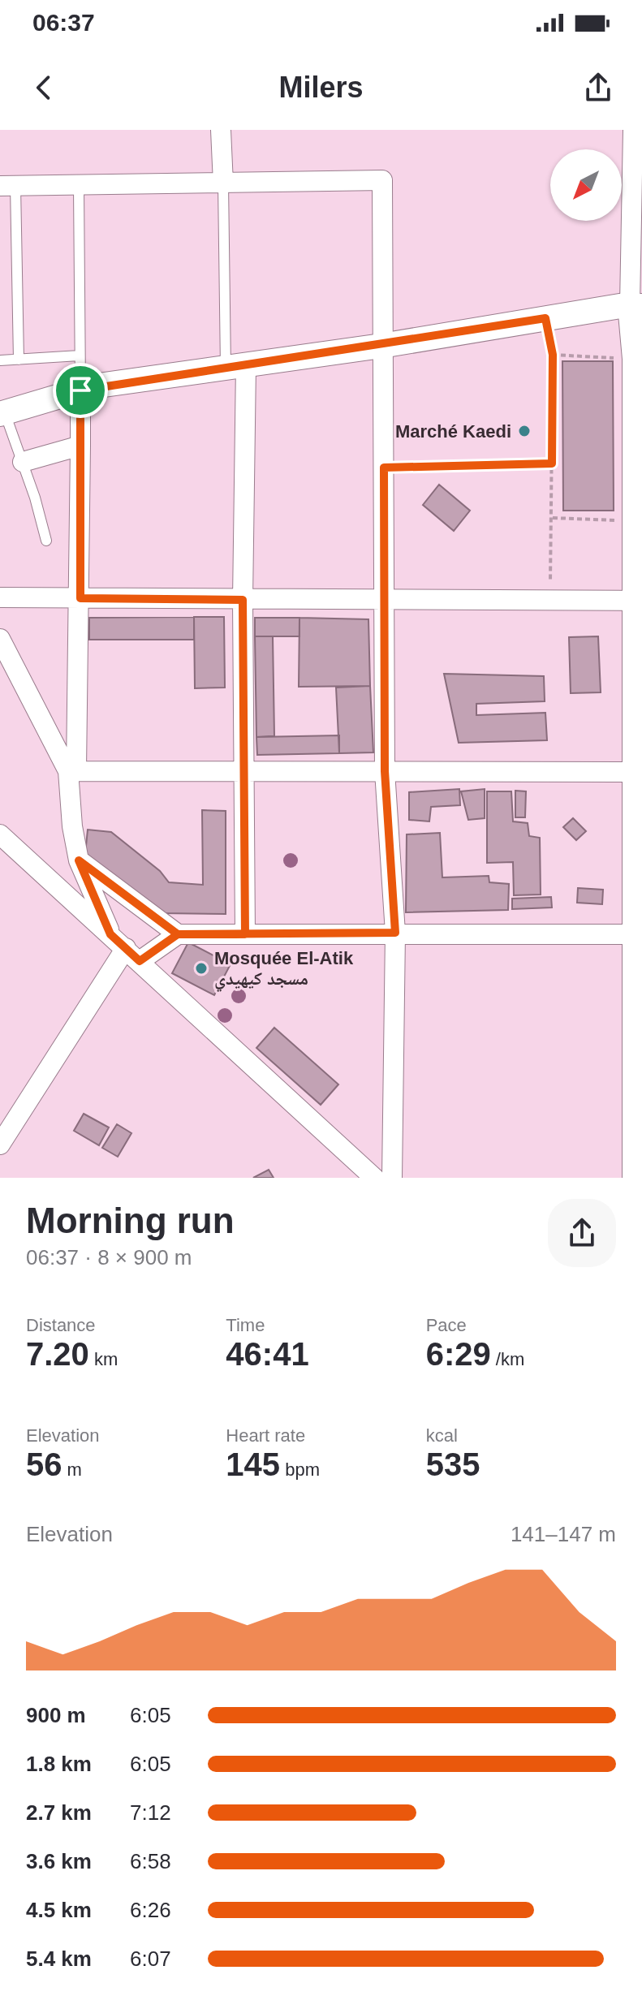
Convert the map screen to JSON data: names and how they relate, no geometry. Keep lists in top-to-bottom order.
{
  "places": ["Marché Kaedi", "Mosquée El-Atik مسجد كيهيدي"],
  "north": "bottom left",
  "page": {
    "status": "06:37",
    "header": "Milers",
    "heading": ["Morning run", "06:37 · 8 × 900 m"],
    "stats": [
      ["Distance", "7.20 km"],
      ["Time", "46:41"],
      ["Pace", "6:29 /km"],
      ["Elevation", "56 m"],
      ["Heart rate", "145 bpm"],
      ["kcal", "535"]
    ],
    "chart": ["Elevation", "141–147 m"],
    "list": [
      {
        "name": "900 m",
        "note": "6:05"
      },
      {
        "name": "1.8 km",
        "note": "6:05"
      },
      {
        "name": "2.7 km",
        "note": "7:12"
      },
      {
        "name": "3.6 km",
        "note": "6:58"
      },
      {
        "name": "4.5 km",
        "note": "6:26"
      },
      {
        "name": "5.4 km",
        "note": "6:07"
      }
    ]
  }
}
